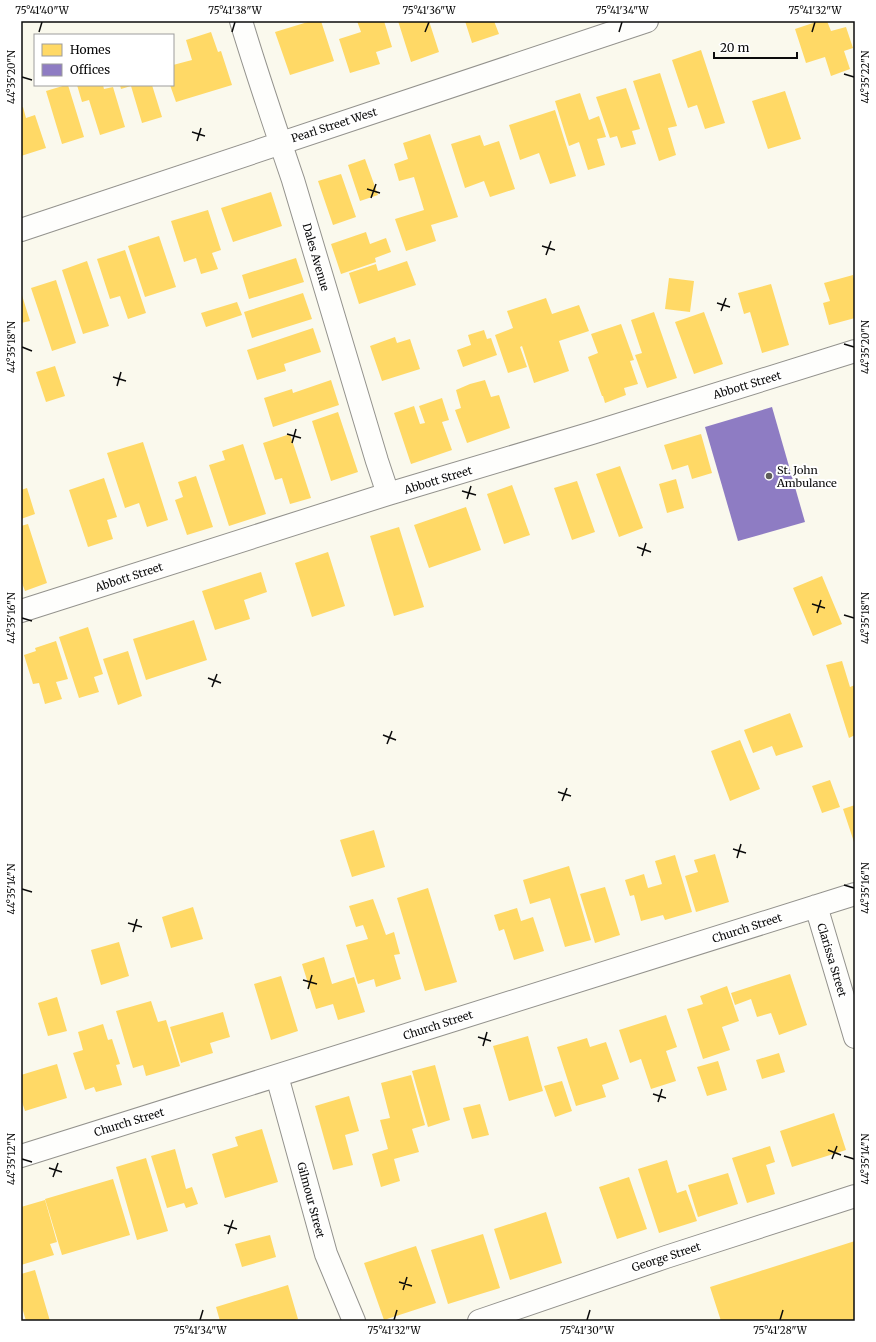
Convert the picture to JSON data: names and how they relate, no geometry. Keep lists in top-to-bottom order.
{
  "streets": {
    "street": [
      "Pearl Street West",
      "Dales Avenue",
      "Abbott Street",
      "Church Street",
      "Clarissa Street",
      "Gilmour Street",
      "George Street"
    ]
  },
  "crossings": [
    ["Pearl Street West", "Dales Avenue"],
    ["Dales Avenue", "Abbott Street"],
    ["Church Street", "Clarissa Street"],
    ["Church Street", "Gilmour Street"]
  ],
  "places": ["St. John Ambulance"],
  "legend": ["Homes", "Offices"],
  "scale_bar": "20 m",
  "coordinates": [
    "75°41'40\"W",
    "75°41'38\"W",
    "75°41'36\"W",
    "75°41'34\"W",
    "75°41'32\"W",
    "44°35'22\"N",
    "44°35'20\"N",
    "44°35'18\"N",
    "44°35'16\"N",
    "44°35'14\"N",
    "44°35'12\"N",
    "75°41'30\"W",
    "75°41'28\"W"
  ]
}
